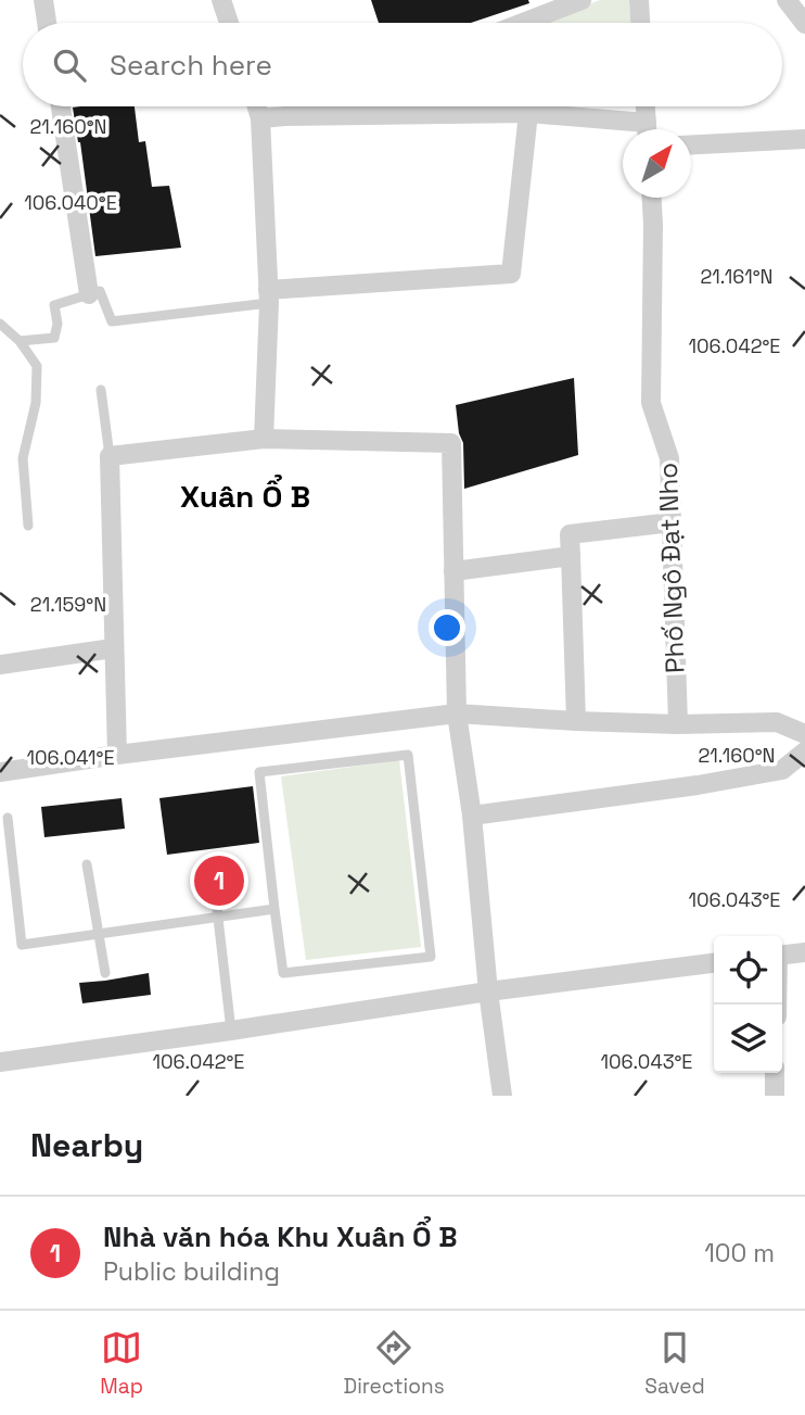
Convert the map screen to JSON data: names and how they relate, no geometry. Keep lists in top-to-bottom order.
{
  "streets": {
    "street": ["Phố Ngô Đạt Nho"]
  },
  "districts": ["Xuân Ổ B"],
  "north": "top right",
  "page": {
    "search": "Search here",
    "pins": "1",
    "heading": "Nearby",
    "list": [
      {
        "mark": "1",
        "name": "Nhà văn hóa Khu Xuân Ổ B",
        "note": "Public building",
        "value": "100 m"
      }
    ],
    "nav": ["Map", "Directions", "Saved"]
  },
  "coordinates": [
    "21.160°N",
    "106.040°E",
    "21.161°N",
    "106.042°E",
    "21.159°N",
    "106.041°E",
    "106.043°E"
  ]
}
